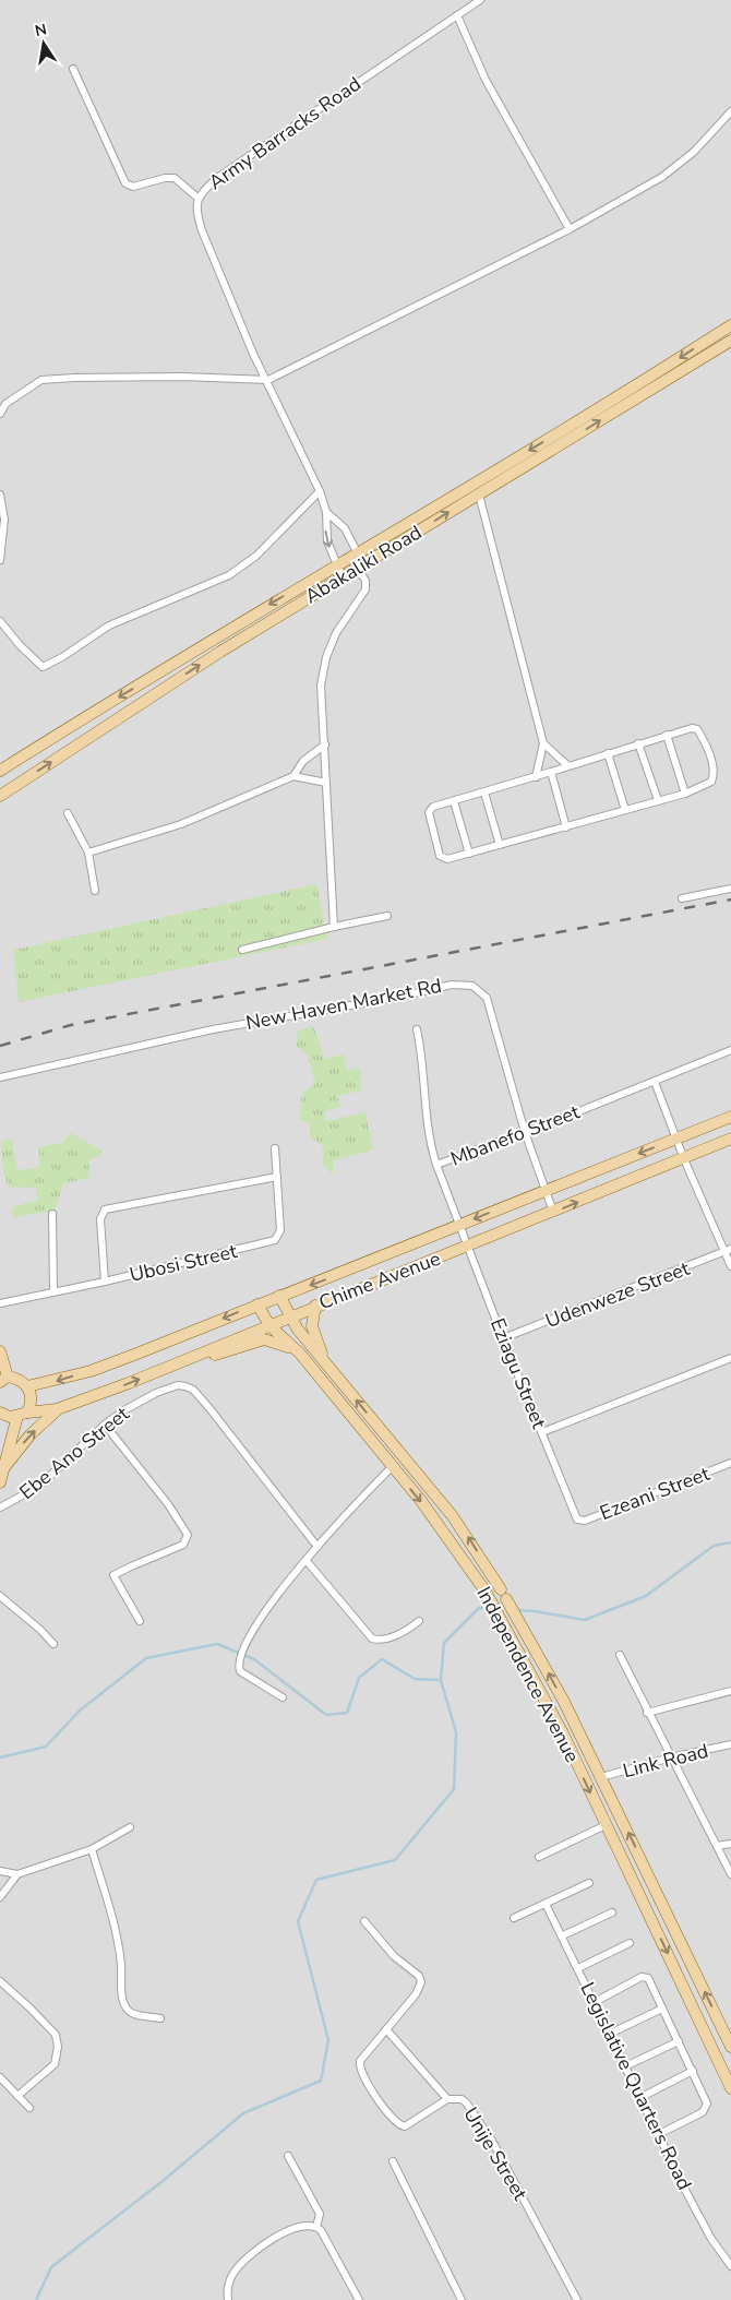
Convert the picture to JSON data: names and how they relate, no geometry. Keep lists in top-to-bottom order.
{
  "streets": {
    "main road": ["Abakaliki Road", "Chime Avenue", "Independence Avenue"],
    "street": [
      "Army Barracks Road",
      "New Haven Market Rd",
      "Mbanefo Street",
      "Ubosi Street",
      "Udenweze Street",
      "Eziagu Street",
      "Ebe Ano Street",
      "Ezeani Street",
      "Link Road",
      "Legislative Quarters Road",
      "Unije Street"
    ]
  },
  "crossings": [
    ["Army Barracks Road", "Abakaliki Road"],
    ["New Haven Market Rd", "Mbanefo Street"],
    ["New Haven Market Rd", "Chime Avenue"],
    ["Mbanefo Street", "Chime Avenue"],
    ["Mbanefo Street", "Eziagu Street"],
    ["Chime Avenue", "Eziagu Street"],
    ["Chime Avenue", "Independence Avenue"],
    ["Udenweze Street", "Eziagu Street"],
    ["Eziagu Street", "Ezeani Street"],
    ["Independence Avenue", "Link Road"]
  ],
  "north": "top"
}
